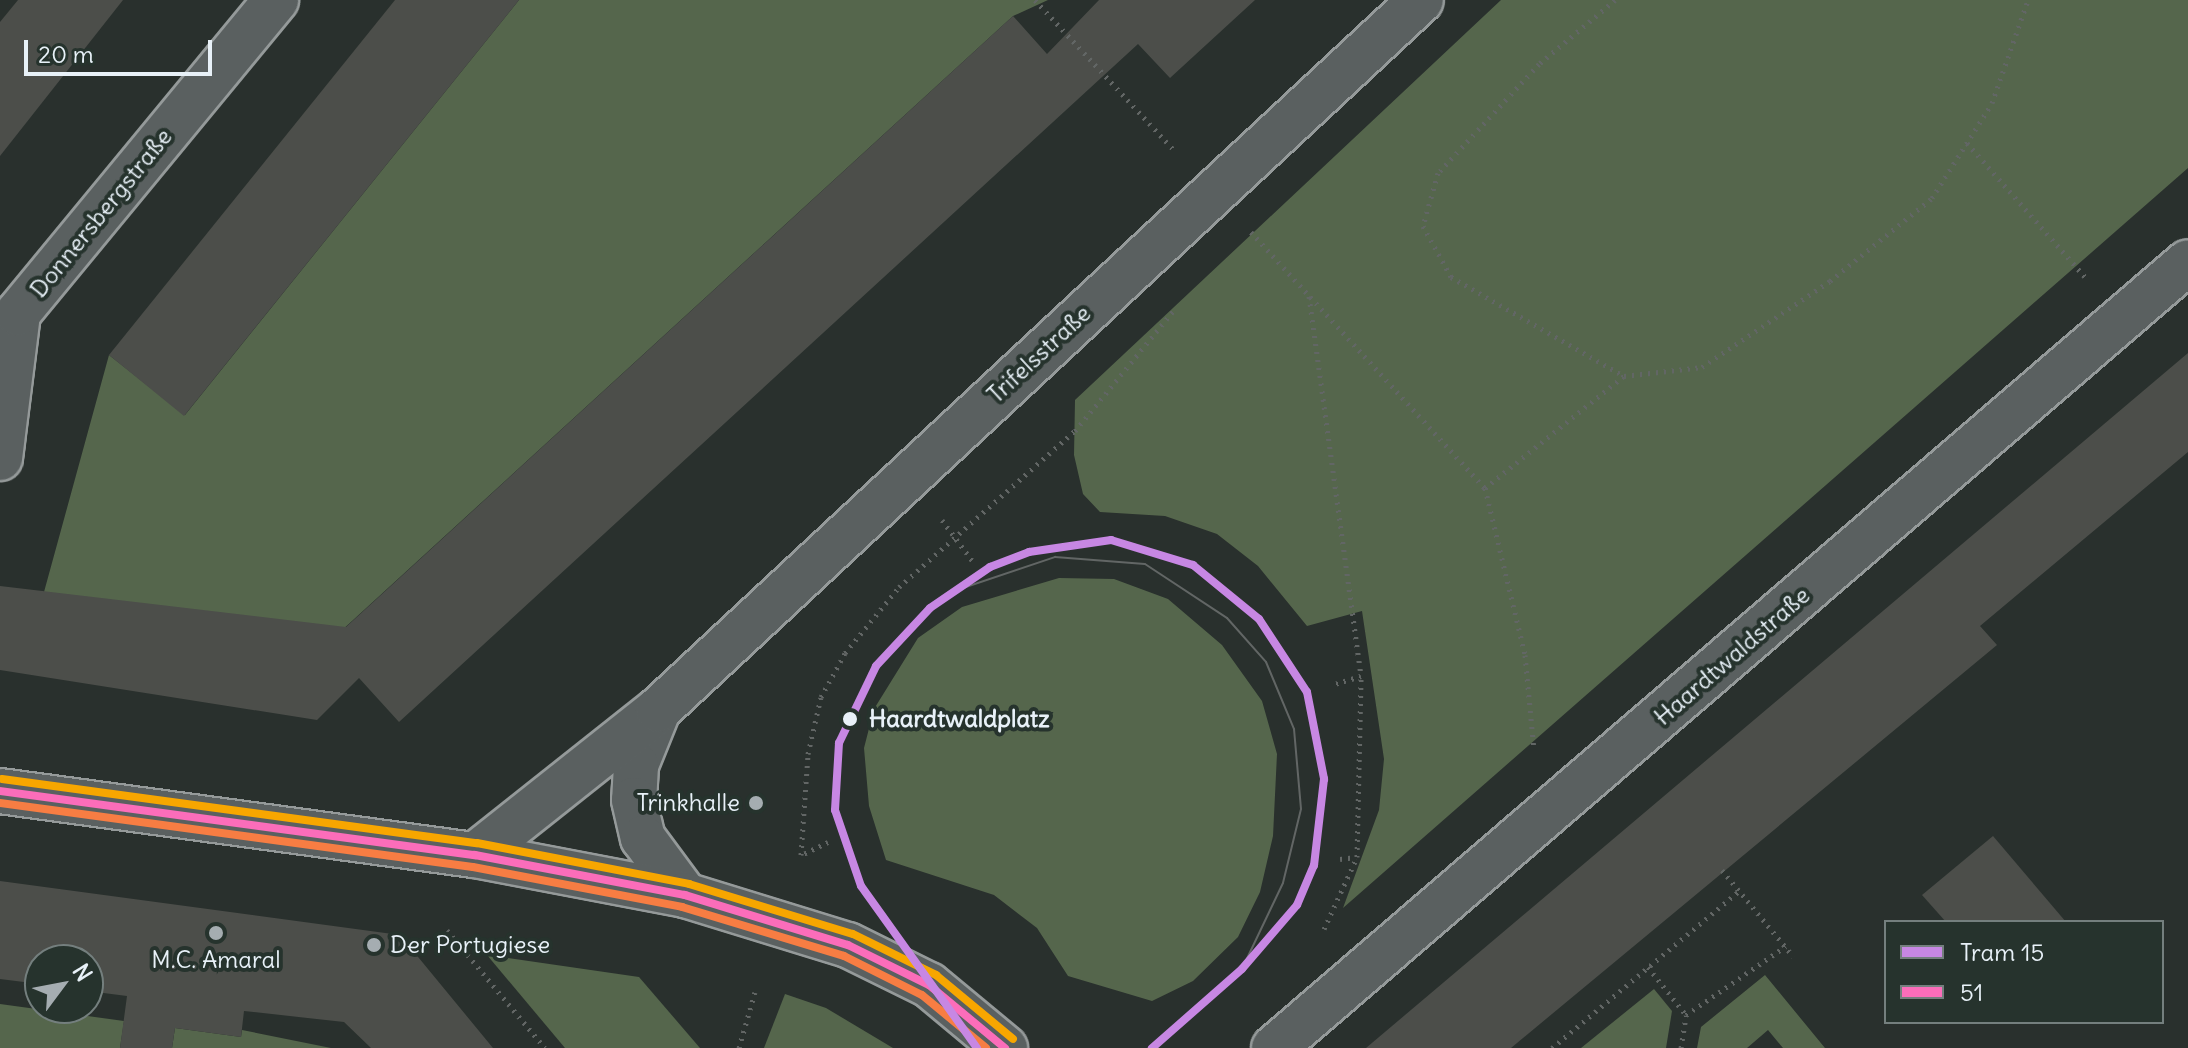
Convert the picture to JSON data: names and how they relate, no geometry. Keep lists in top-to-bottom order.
{
  "streets": {
    "street": ["Donnersbergstraße", "Trifelsstraße", "Haardtwaldstraße"]
  },
  "places": [
    "Haardtwaldplatz",
    "Trinkhalle",
    "M.C. Amaral",
    "Der Portugiese"
  ],
  "lines": ["tram line 15", "transit line 51"],
  "legend": ["Tram 15", "51"],
  "scale_bar": "20 m",
  "north": "top right"
}
